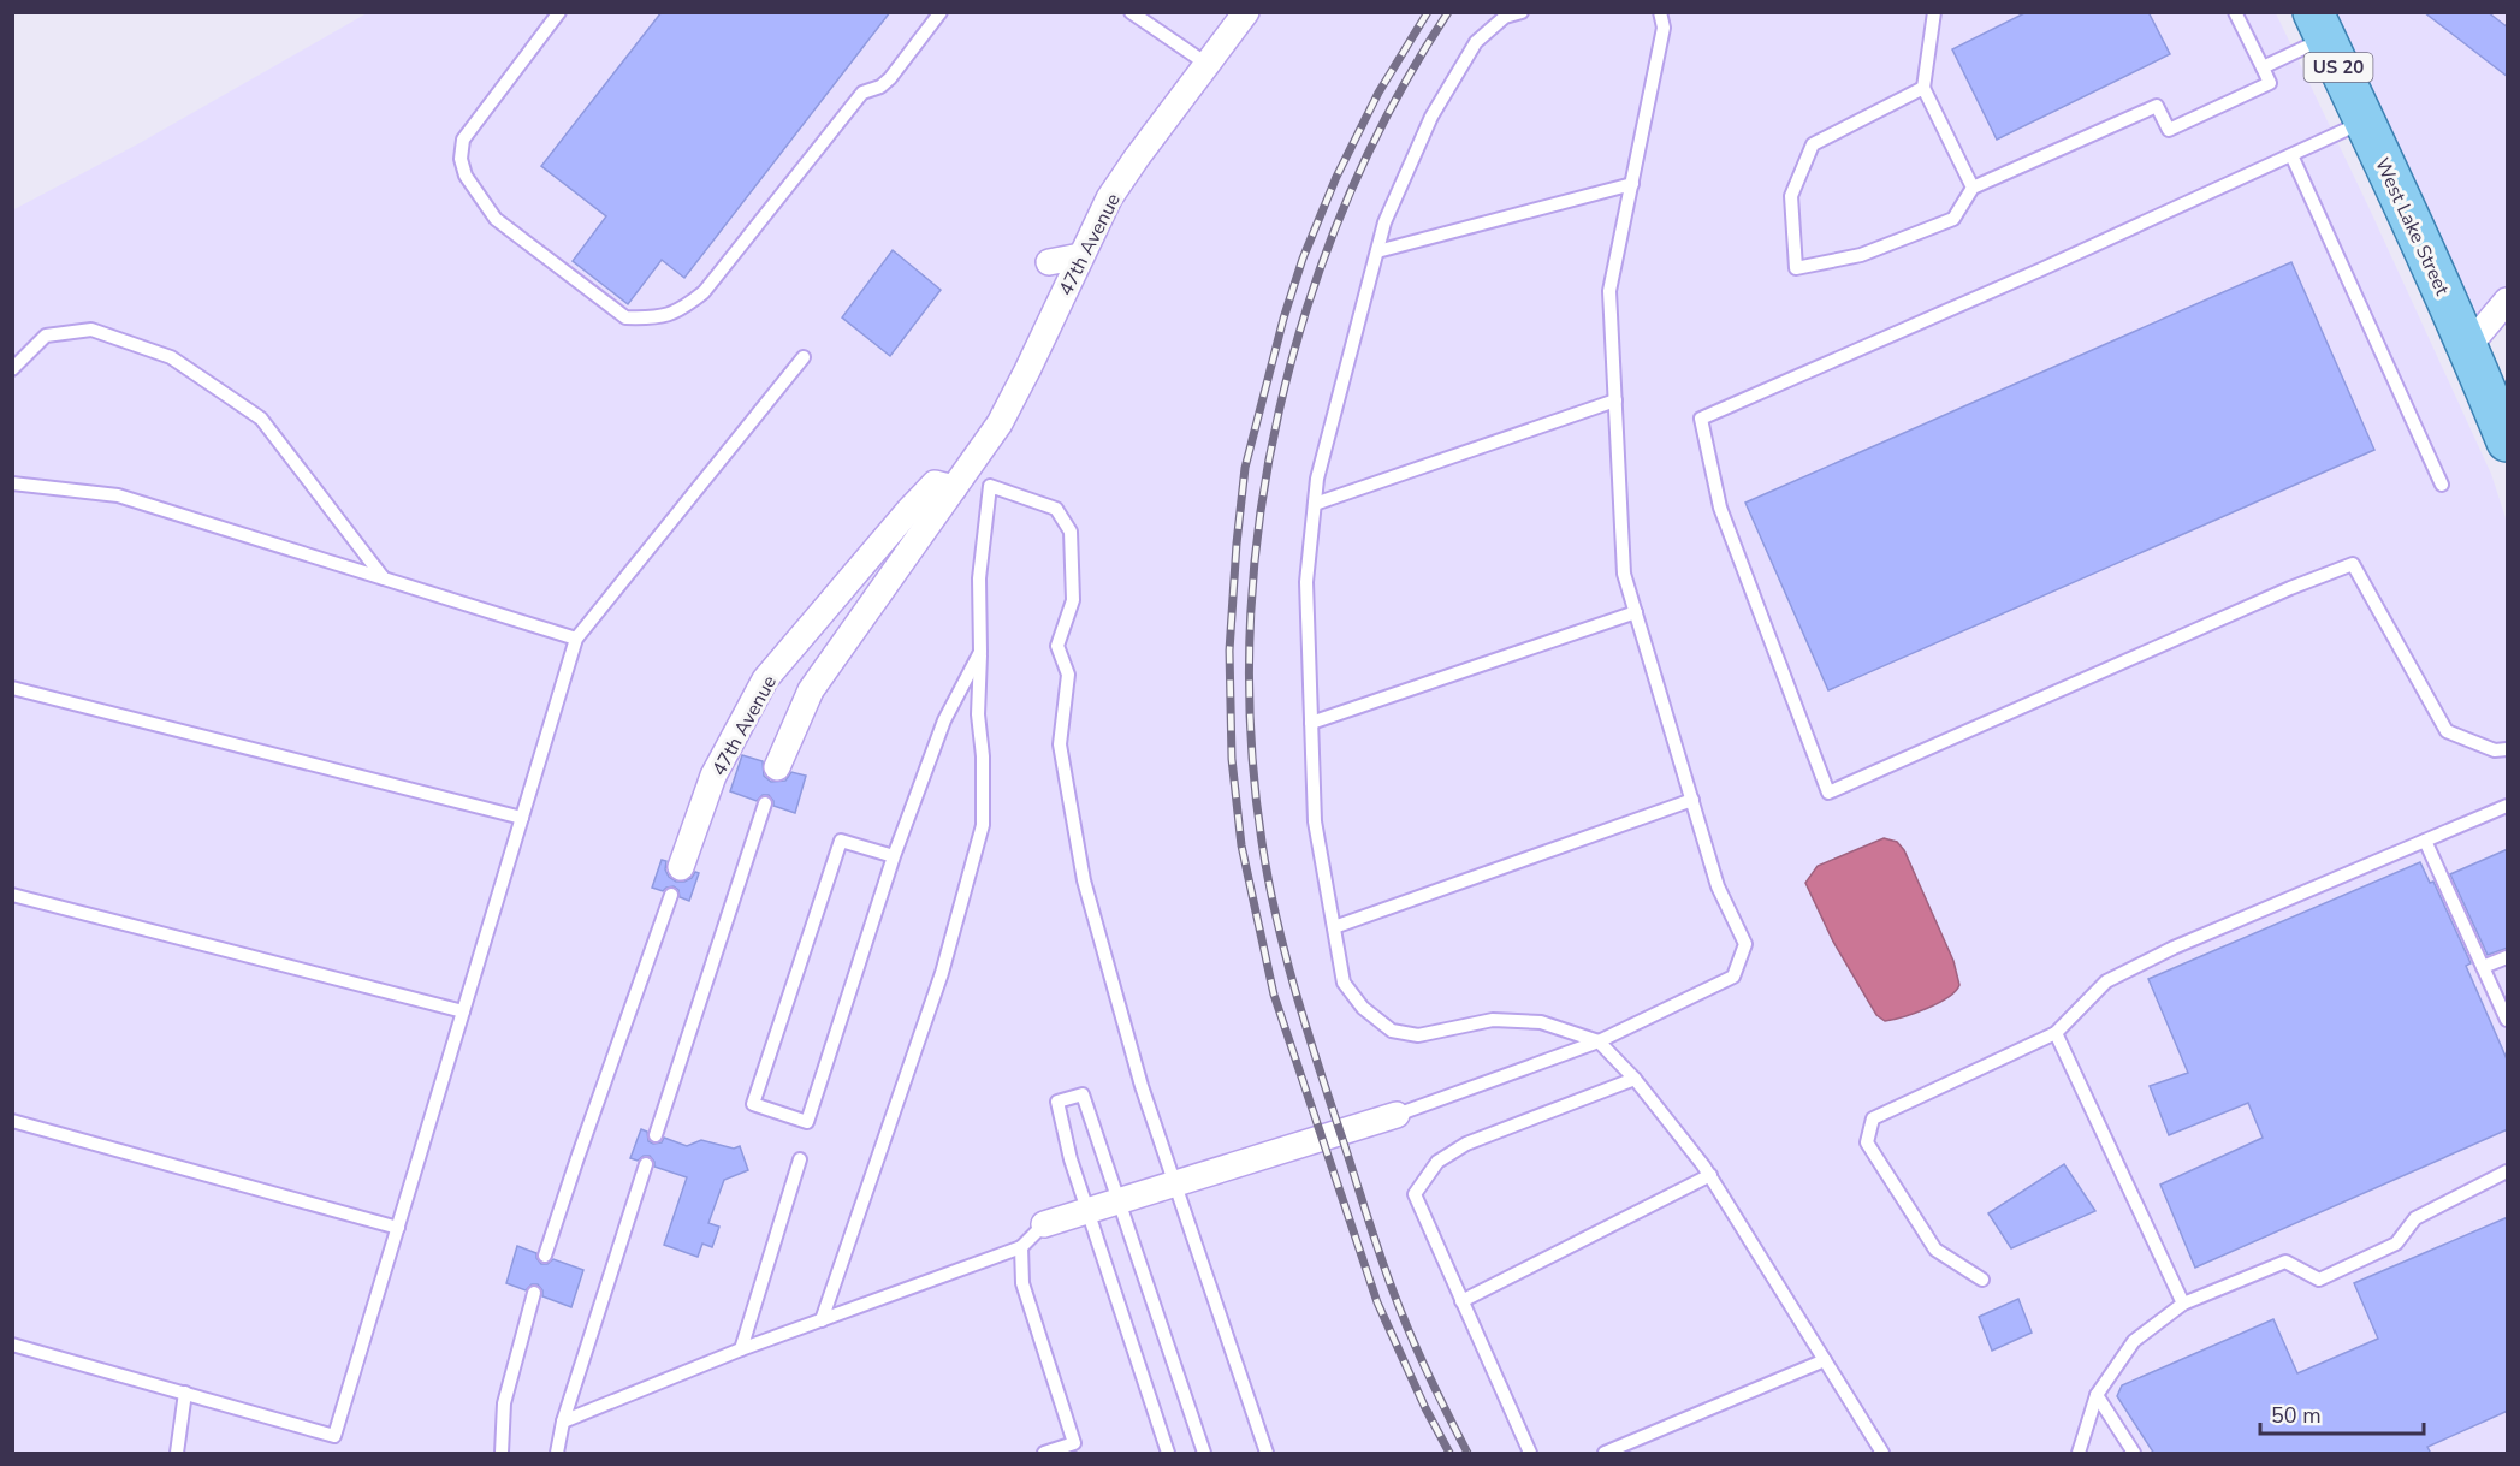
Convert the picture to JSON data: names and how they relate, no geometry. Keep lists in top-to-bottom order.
{
  "streets": {
    "main road": ["US 20", "West Lake Street"],
    "street": ["47th Avenue"]
  },
  "scale_bar": "50 m"
}
